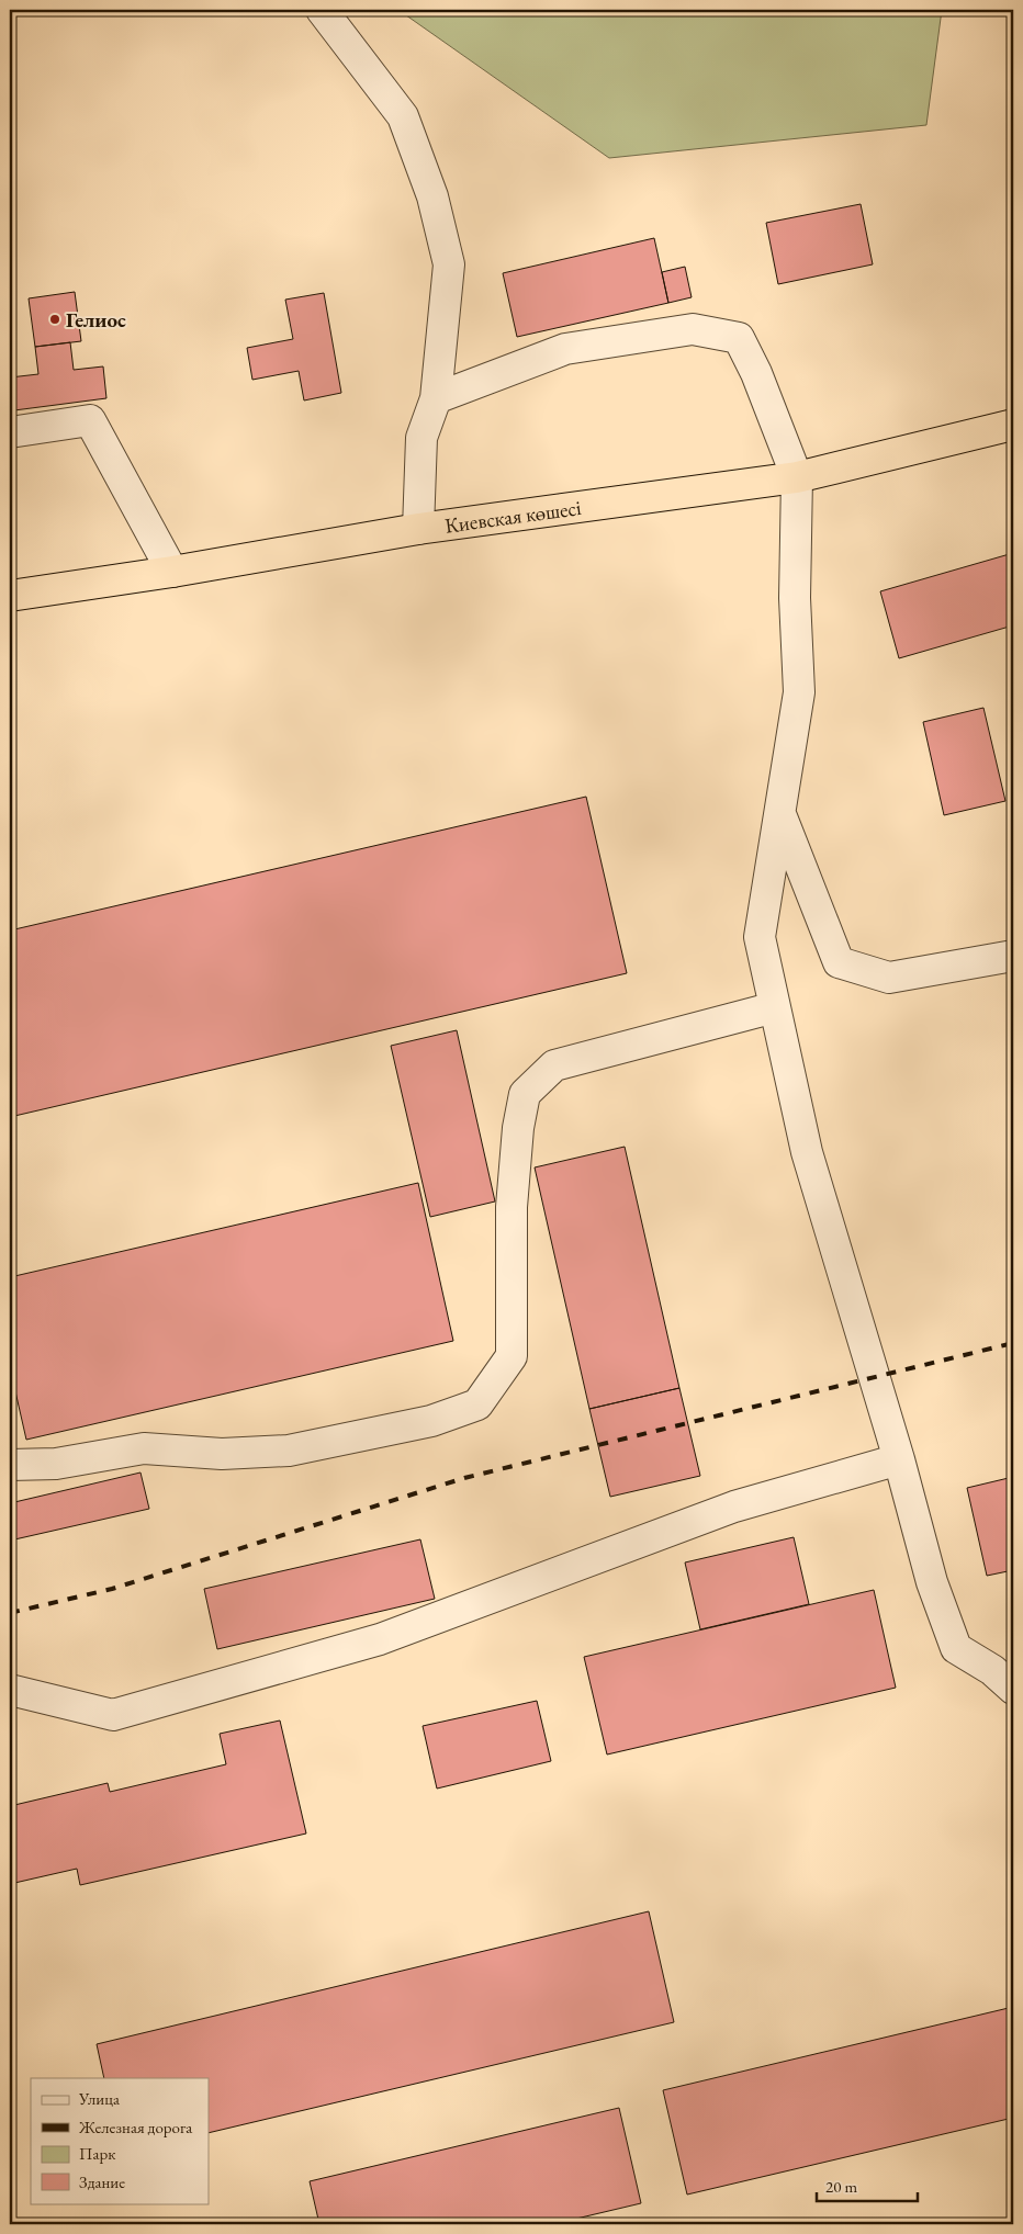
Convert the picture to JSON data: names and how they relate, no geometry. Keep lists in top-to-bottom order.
{
  "streets": {
    "highway": ["Киевская көшесі"]
  },
  "places": ["Гелиос"],
  "legend": [
    "Улица",
    "Железная дорога",
    "Парк",
    "Здание"
  ],
  "scale_bar": "20 m"
}
